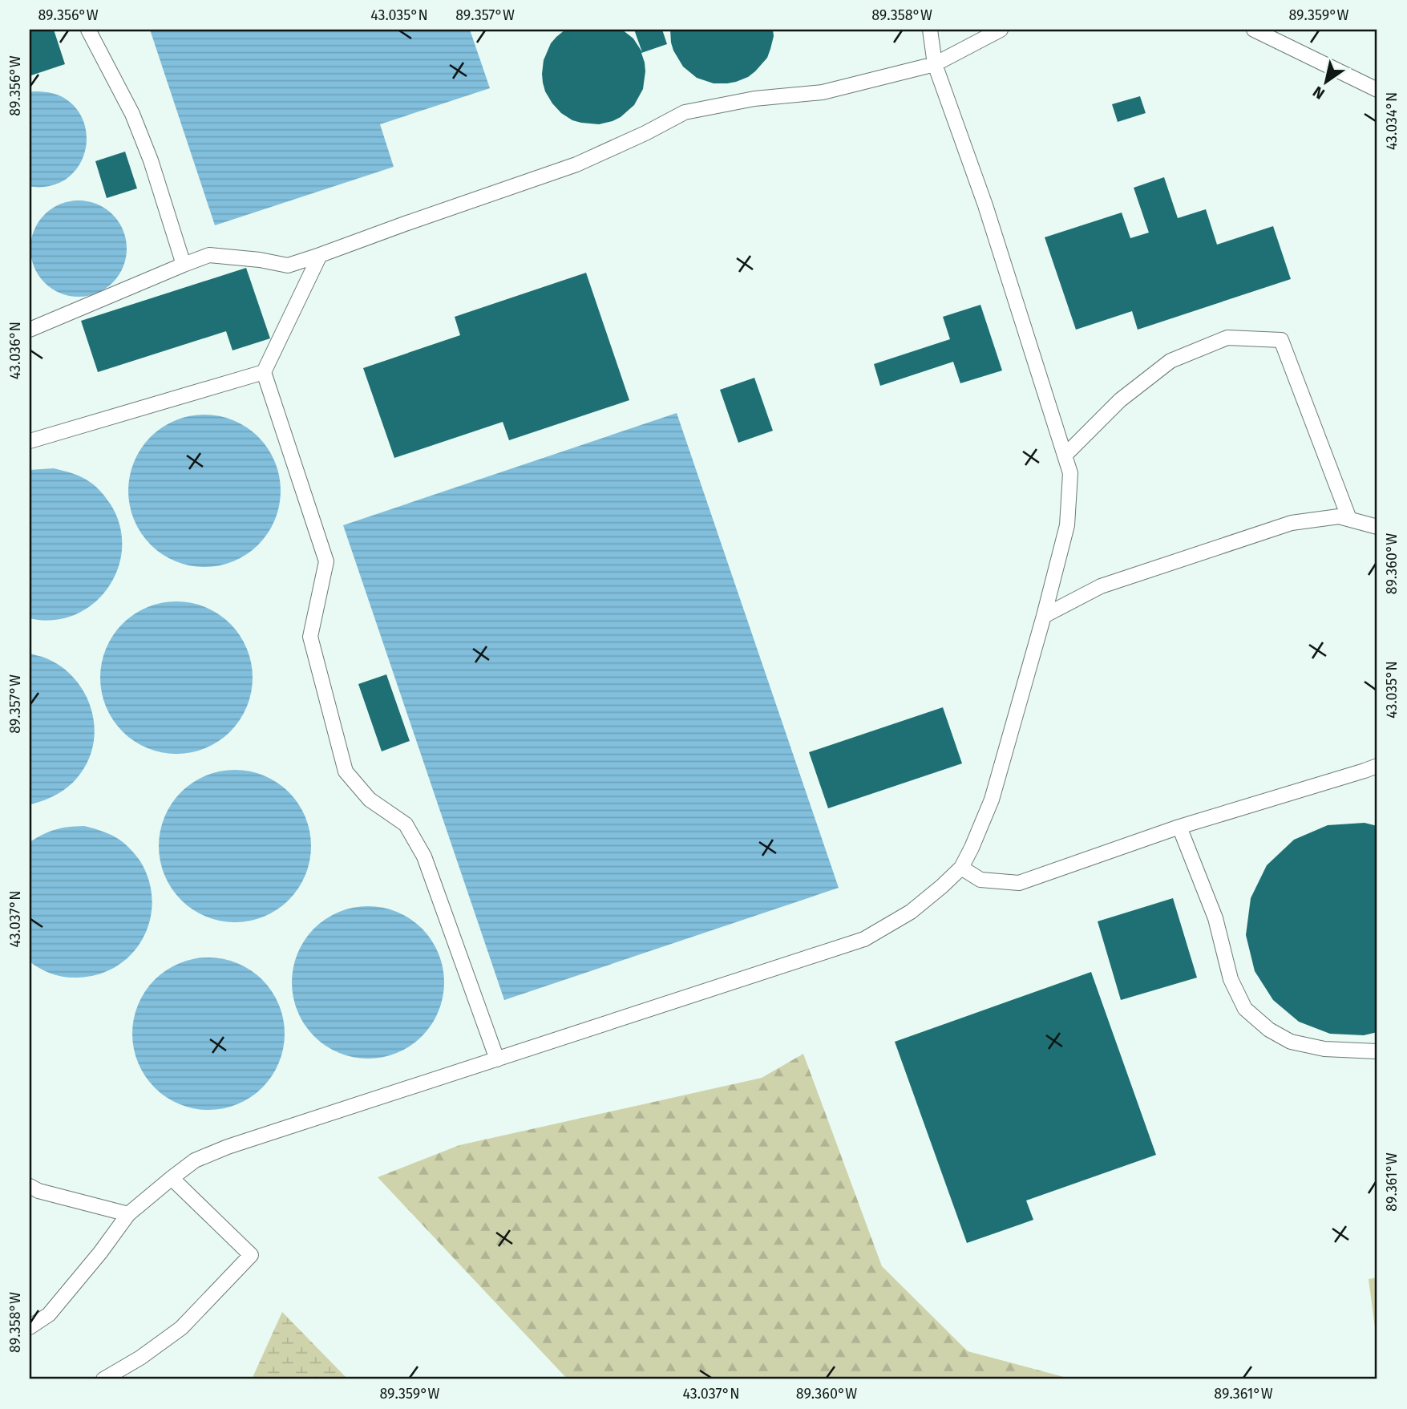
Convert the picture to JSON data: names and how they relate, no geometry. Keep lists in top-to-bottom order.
{
  "north": "bottom left",
  "coordinates": [
    "89.356°W",
    "43.035°N",
    "89.357°W",
    "89.358°W",
    "89.359°W",
    "43.034°N",
    "43.036°N",
    "89.360°W",
    "43.037°N",
    "89.361°W"
  ]
}
